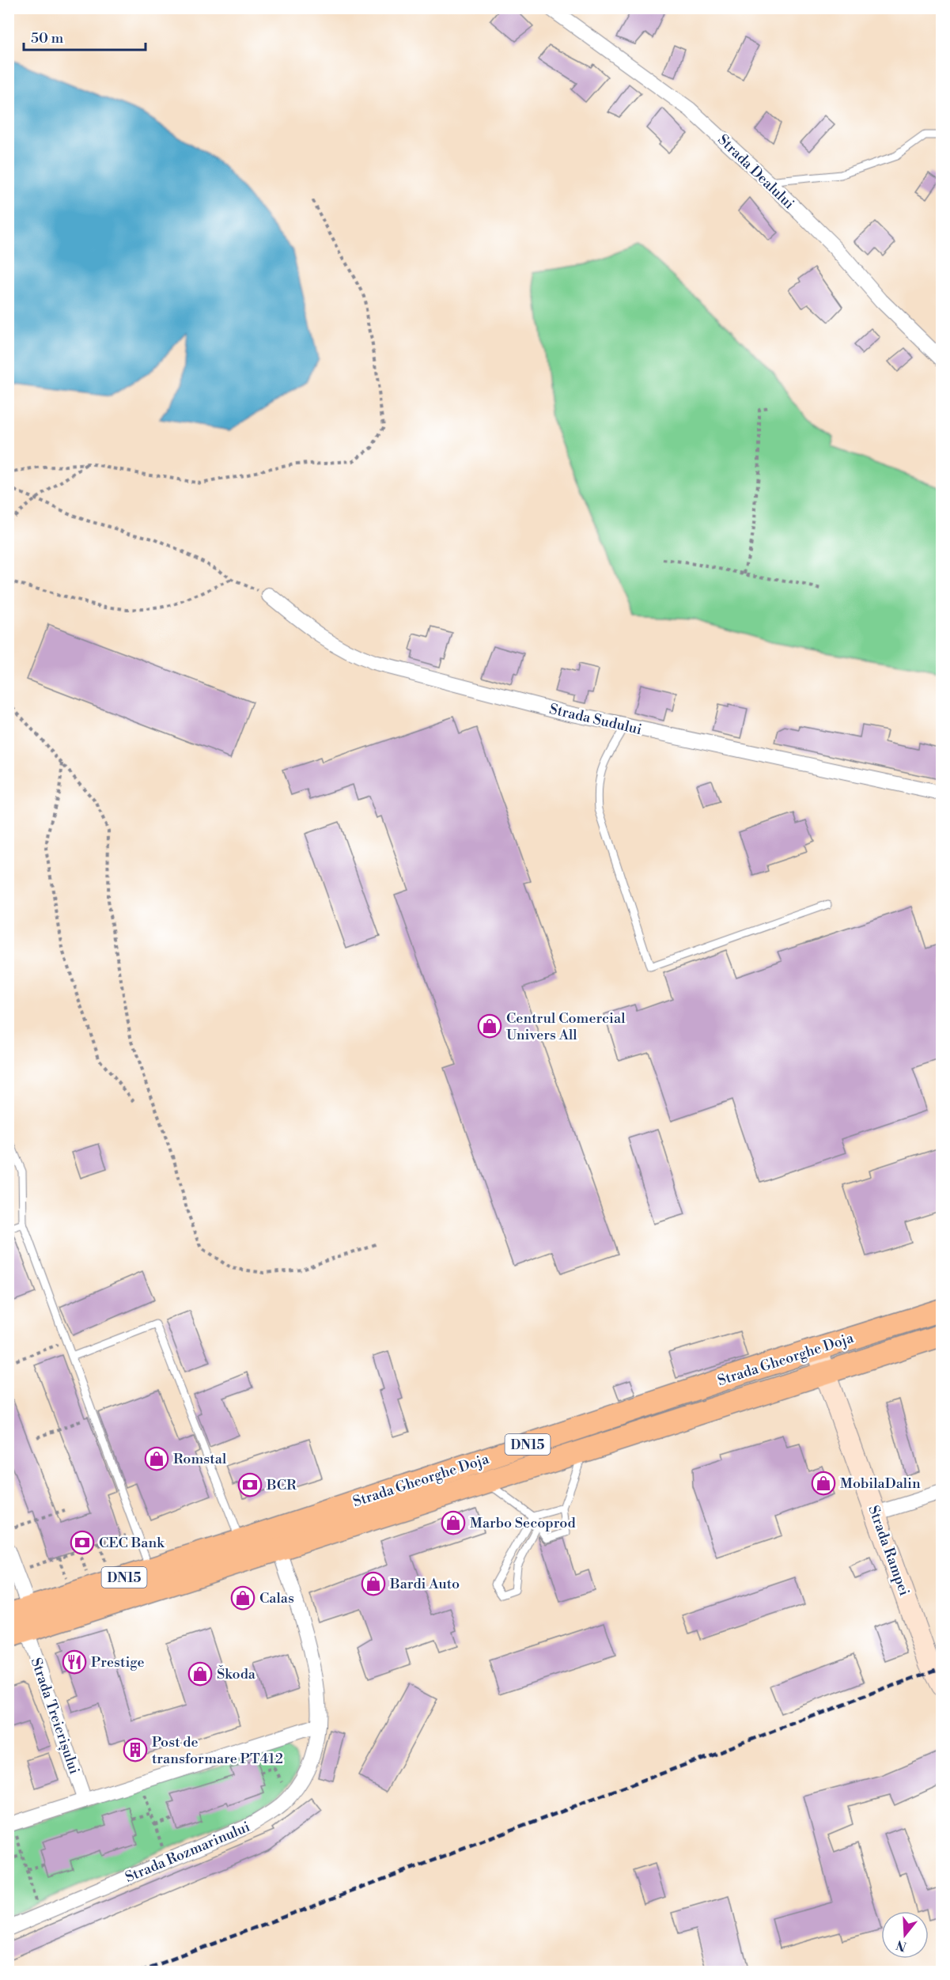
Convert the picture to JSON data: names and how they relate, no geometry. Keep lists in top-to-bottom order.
{
  "streets": {
    "main road": ["Strada Gheorghe Doja", "DN15", "Strada Rampei"],
    "street": [
      "Strada Dealului",
      "Strada Sudului",
      "Strada Treierișului",
      "Strada Rozmarinului"
    ]
  },
  "crossings": [
    ["Strada Gheorghe Doja", "Strada Rampei"],
    ["Strada Gheorghe Doja", "Strada Treierișului"],
    ["Strada Gheorghe Doja", "Strada Rozmarinului"]
  ],
  "places": {
    "shop": [
      "Centrul Comercial Univers All",
      "Romstal",
      "MobilaDalin",
      "Marbo Secoprod",
      "Bardi Auto",
      "Calas",
      "Škoda"
    ],
    "bank": ["BCR", "CEC Bank"],
    "restaurant": ["Prestige"],
    "building": ["Post de transformare PT412"]
  },
  "scale_bar": "50 m",
  "north": "bottom"
}
